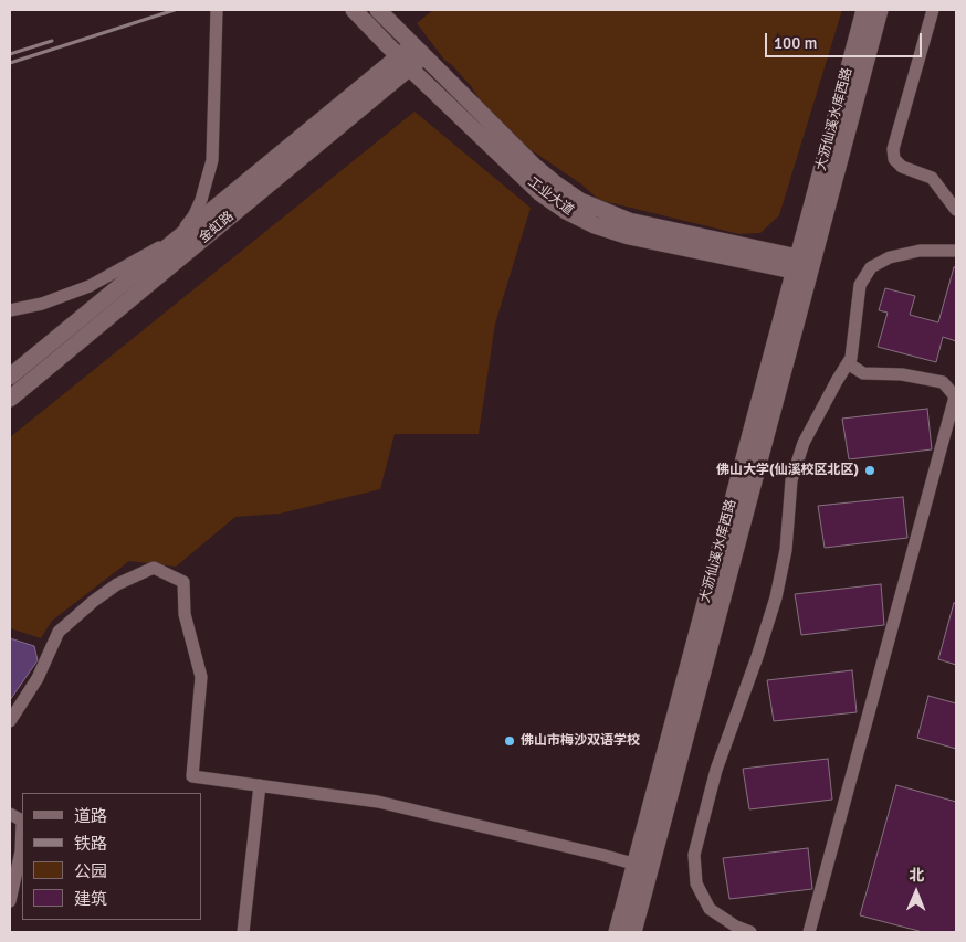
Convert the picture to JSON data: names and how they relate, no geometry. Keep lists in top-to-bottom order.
{
  "streets": {
    "street": ["大沥仙溪水库西路", "工业大道", "金虹路"]
  },
  "crossings": [
    ["大沥仙溪水库西路", "工业大道"],
    ["工业大道", "金虹路"]
  ],
  "places": ["佛山大学(仙溪校区北区)", "佛山市梅沙双语学校"],
  "legend": [
    "道路",
    "铁路",
    "公园",
    "建筑"
  ],
  "scale_bar": "100 m",
  "north": "top"
}
